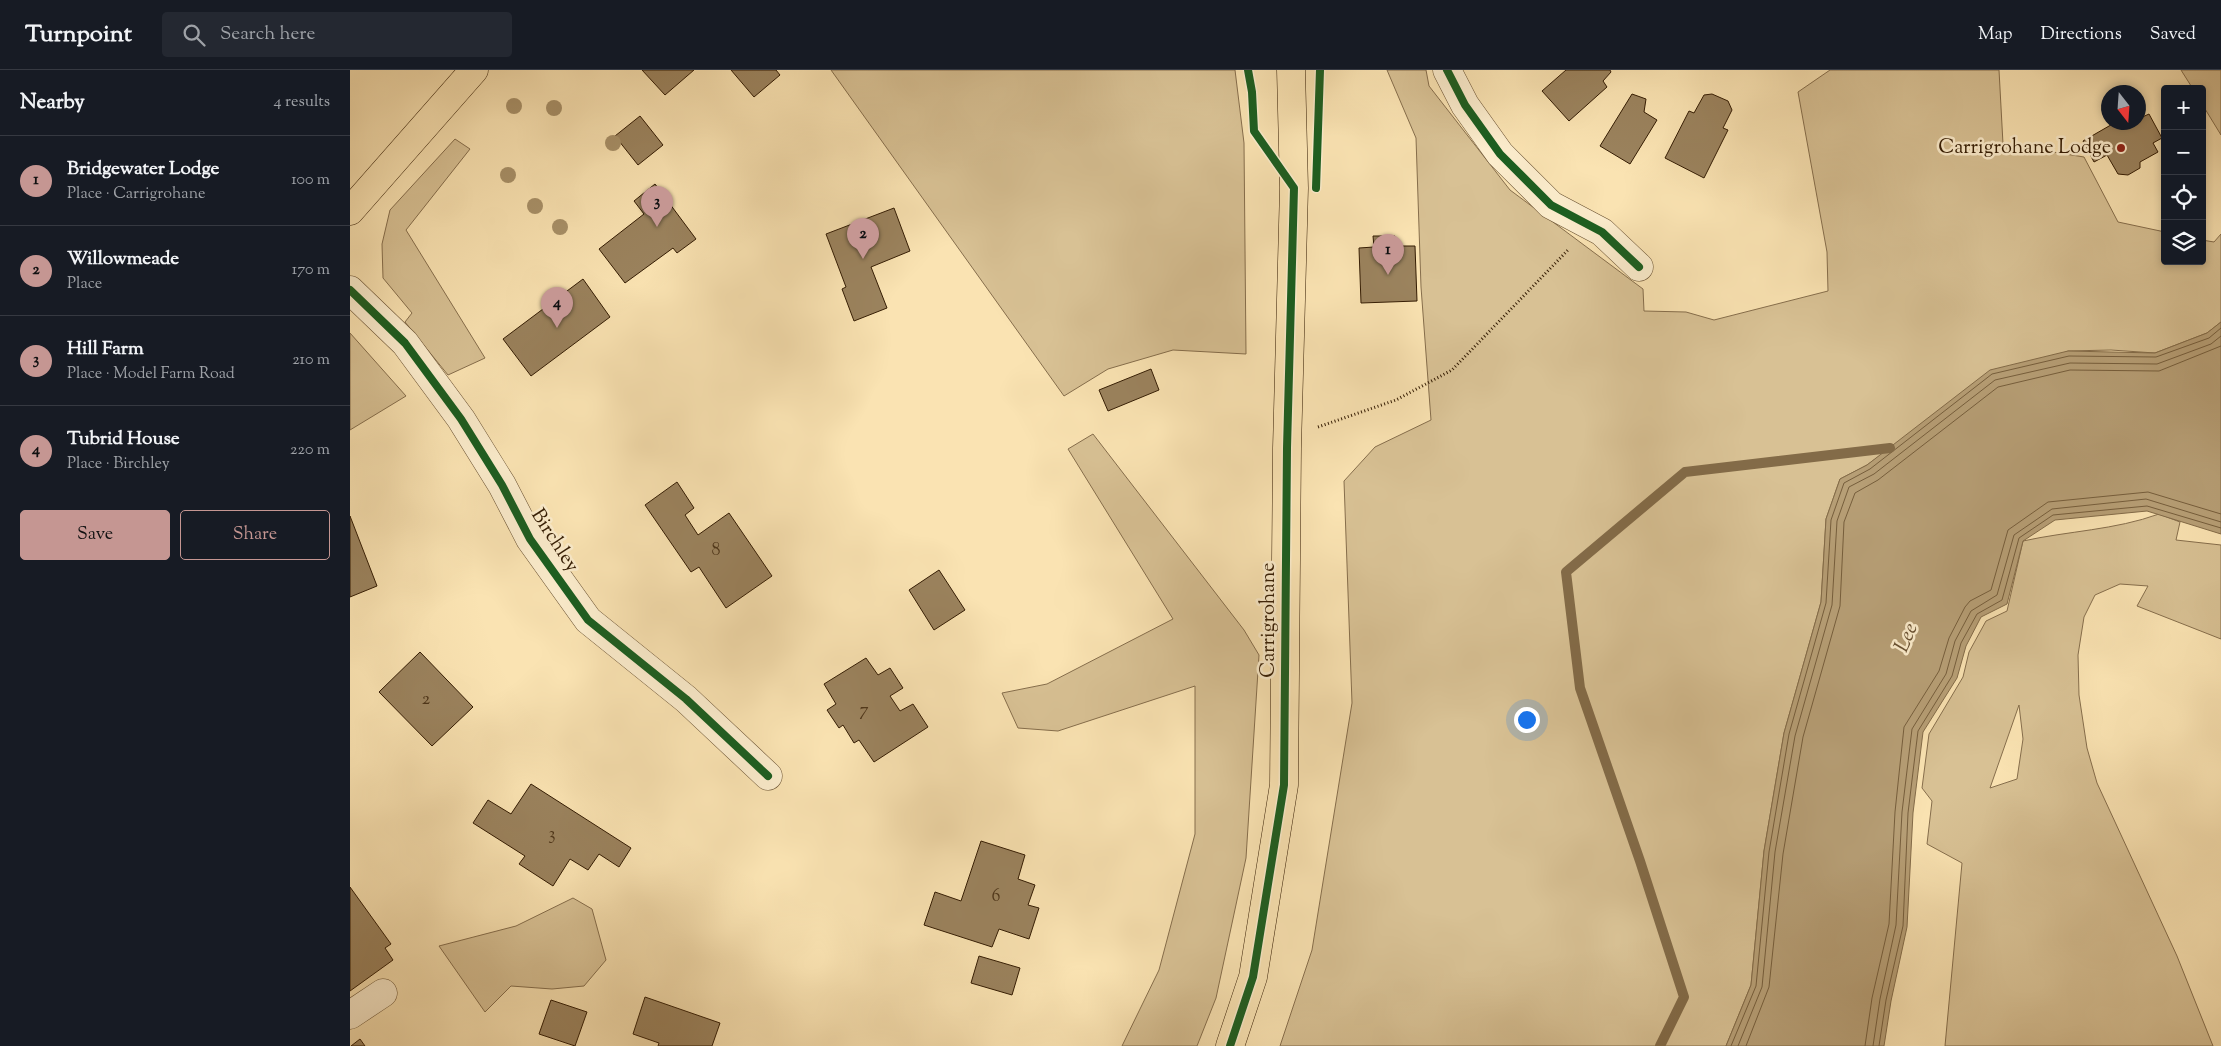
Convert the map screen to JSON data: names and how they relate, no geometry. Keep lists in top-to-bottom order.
{
  "streets": {
    "main road": ["Carrigrohane"],
    "street": ["Birchley"]
  },
  "water": ["Lee"],
  "places": ["Carrigrohane Lodge"],
  "house_numbers": [
    "8",
    "2",
    "7",
    "3",
    "6"
  ],
  "north": "bottom",
  "page": {
    "header": "Turnpoint",
    "search": "Search here",
    "nav": ["Map", "Directions", "Saved"],
    "heading": ["Nearby", "4 results"],
    "map_buttons": ["+", "−"],
    "list": [
      {
        "mark": "1",
        "name": "Bridgewater Lodge",
        "note": "Place · Carrigrohane",
        "value": "100 m"
      },
      {
        "mark": "2",
        "name": "Willowmeade",
        "note": "Place",
        "value": "170 m"
      },
      {
        "mark": "3",
        "name": "Hill Farm",
        "note": "Place · Model Farm Road",
        "value": "210 m"
      },
      {
        "mark": "4",
        "name": "Tubrid House",
        "note": "Place · Birchley",
        "value": "220 m"
      }
    ],
    "pins": [
      "3",
      "2",
      "1",
      "4"
    ],
    "buttons": ["Save", "Share"]
  }
}
